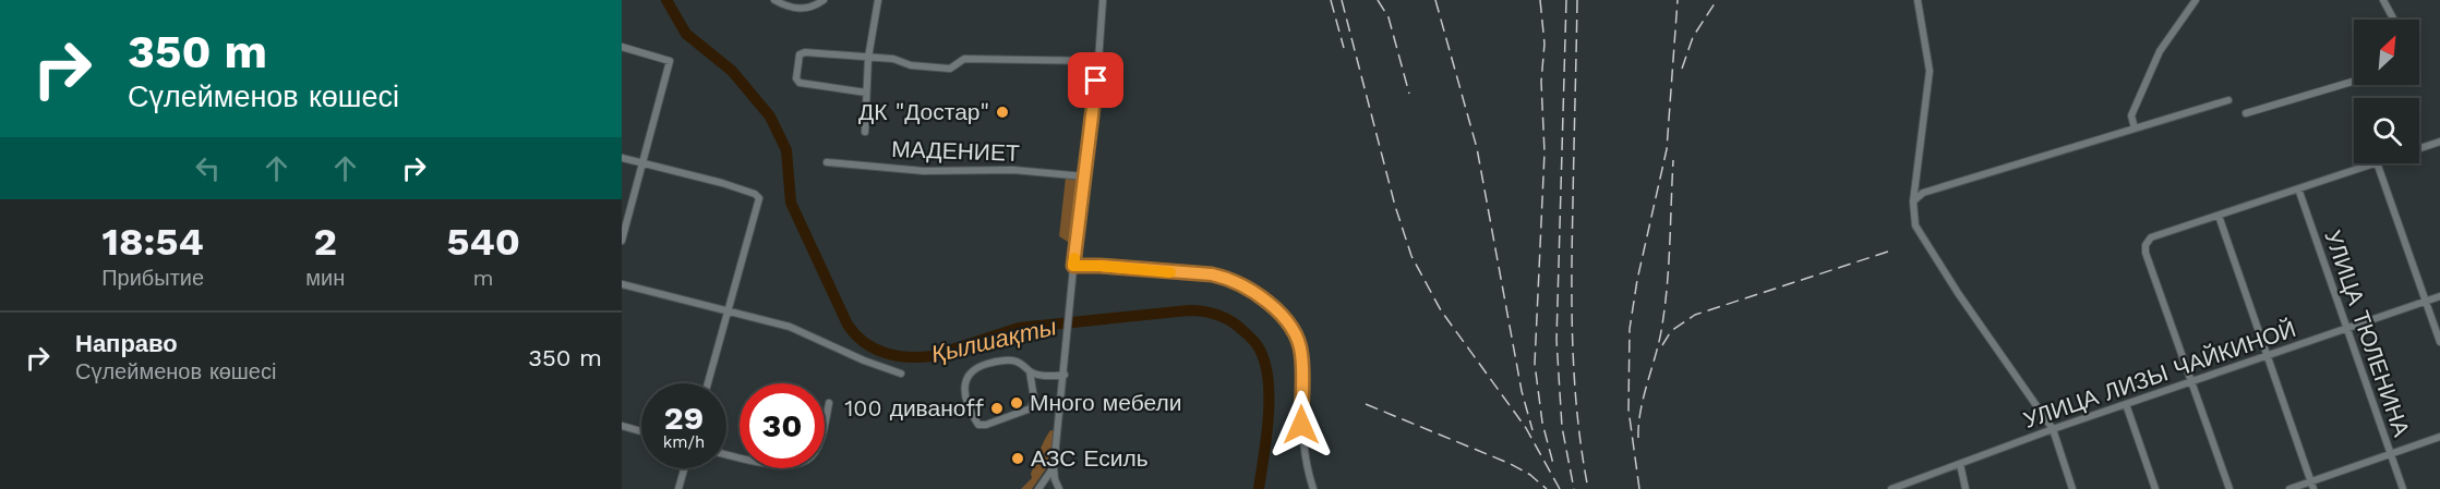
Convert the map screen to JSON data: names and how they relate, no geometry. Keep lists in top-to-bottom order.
{
  "streets": {
    "street": ["МАДЕНИЕТ", "УЛИЦА ТЮЛЕНИНА", "УЛИЦА ЛИЗЫ ЧАЙКИНОЙ"]
  },
  "crossings": [
    ["УЛИЦА ТЮЛЕНИНА", "УЛИЦА ЛИЗЫ ЧАЙКИНОЙ"]
  ],
  "water": ["Қылшақты"],
  "places": [
    "ДК \"Достар\"",
    "Много мебели",
    "100 диваноff",
    "АЗС Есиль"
  ],
  "north": "top right",
  "page": {
    "turn": ["350 m", "Сүлейменов көшесі"],
    "eta": [
      "18:54",
      "Прибытие",
      "2",
      "мин",
      "540",
      "m"
    ],
    "list": [
      {
        "name": "Направо",
        "note": "Сүлейменов көшесі",
        "value": "350 m"
      }
    ],
    "speed": "29 km/h",
    "limit": "30"
  }
}
